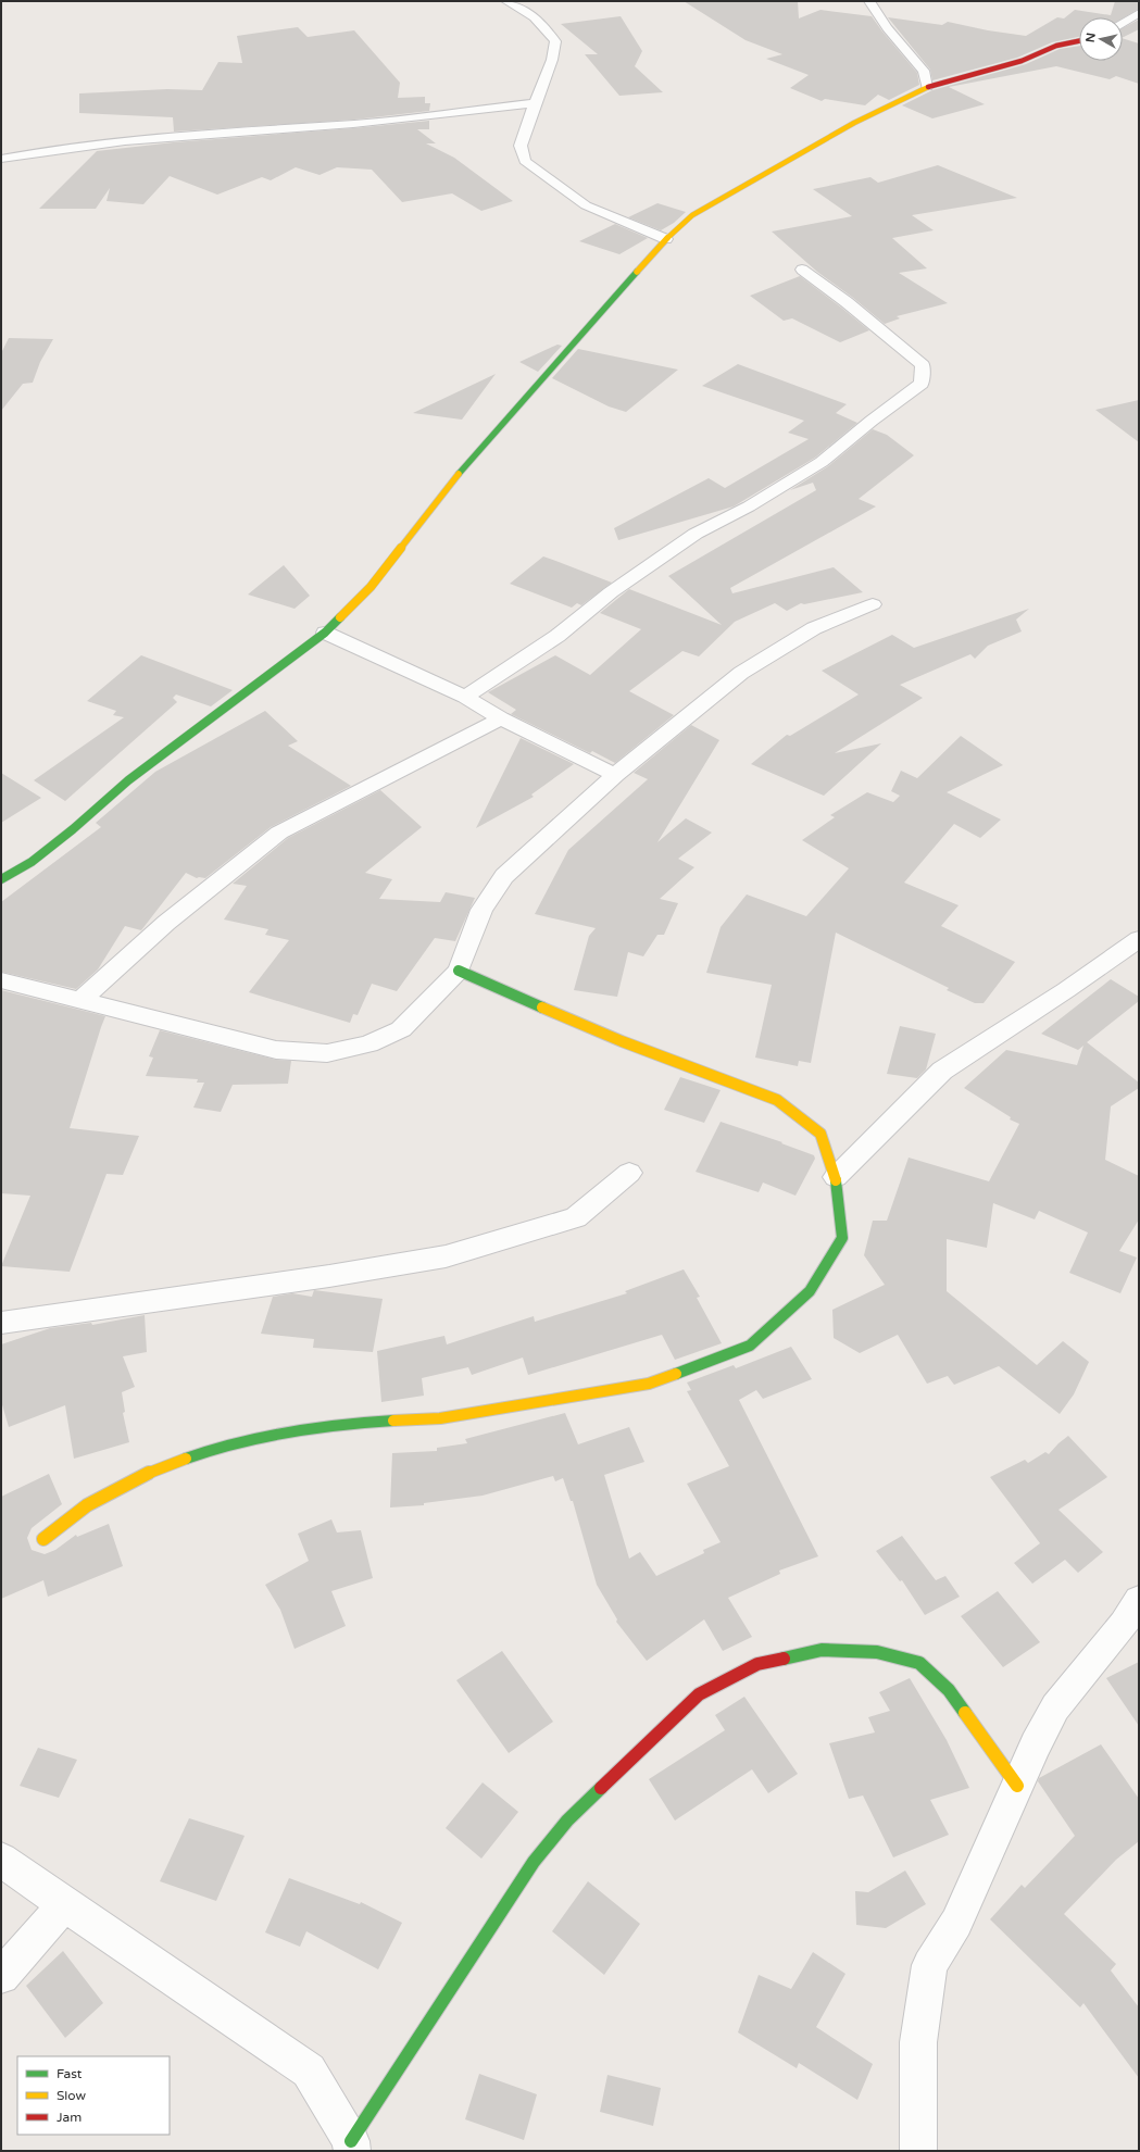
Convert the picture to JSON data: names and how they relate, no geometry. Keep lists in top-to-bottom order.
{
  "legend": ["Fast", "Slow", "Jam"],
  "north": "left"
}
